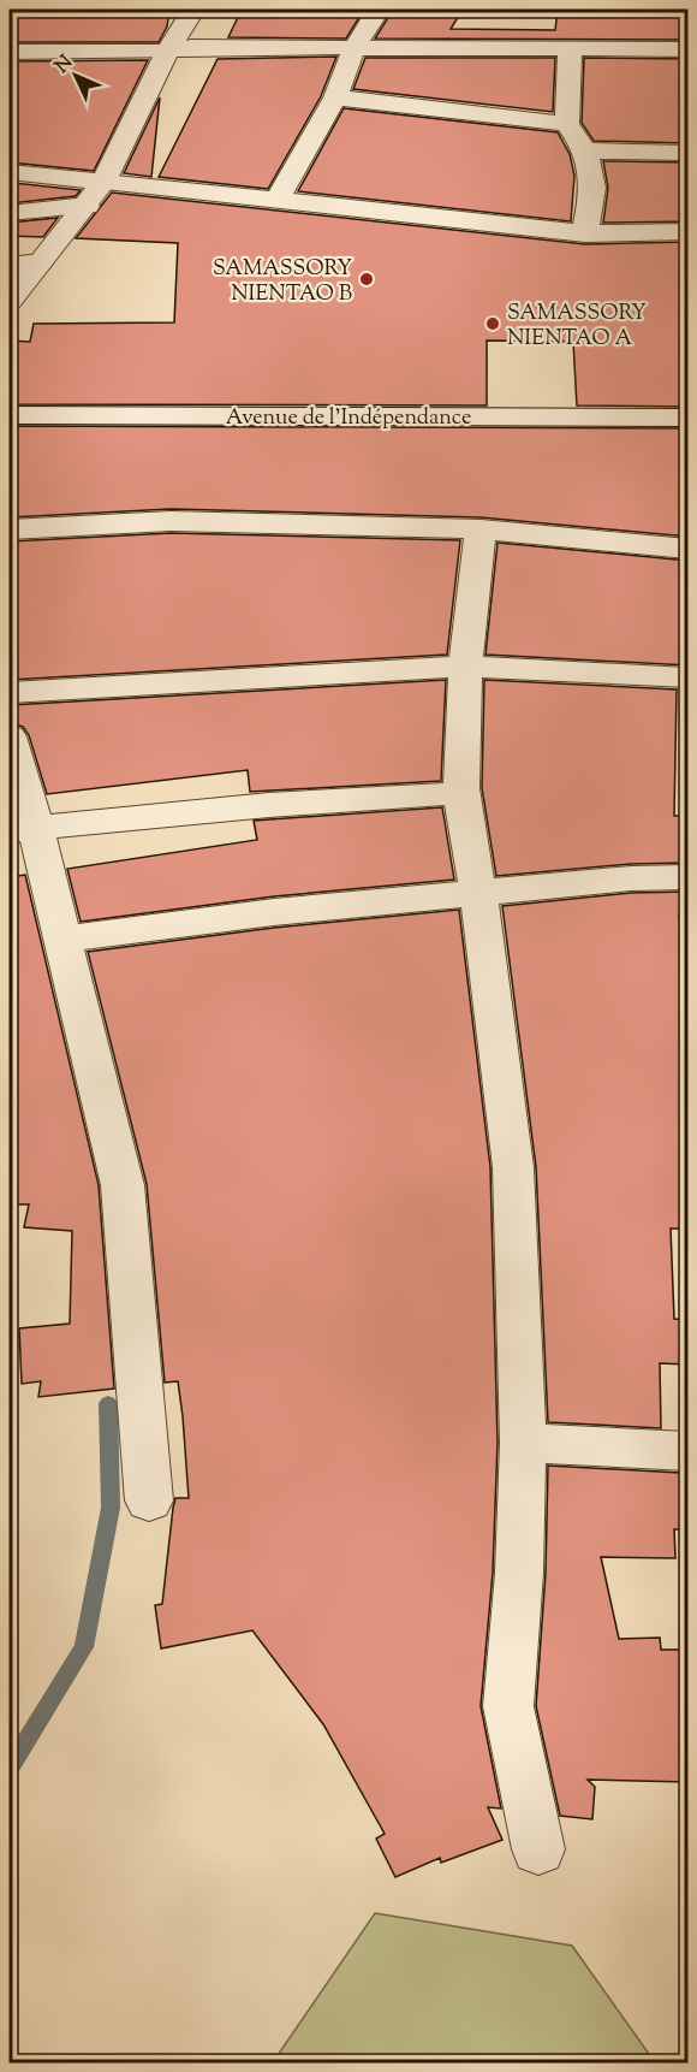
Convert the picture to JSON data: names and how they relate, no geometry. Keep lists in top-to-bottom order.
{
  "streets": {
    "street": ["Avenue de l'Indépendance"]
  },
  "places": ["SAMASSORY NIENTAO B", "SAMASSORY NIENTAO A"],
  "north": "top left"
}
